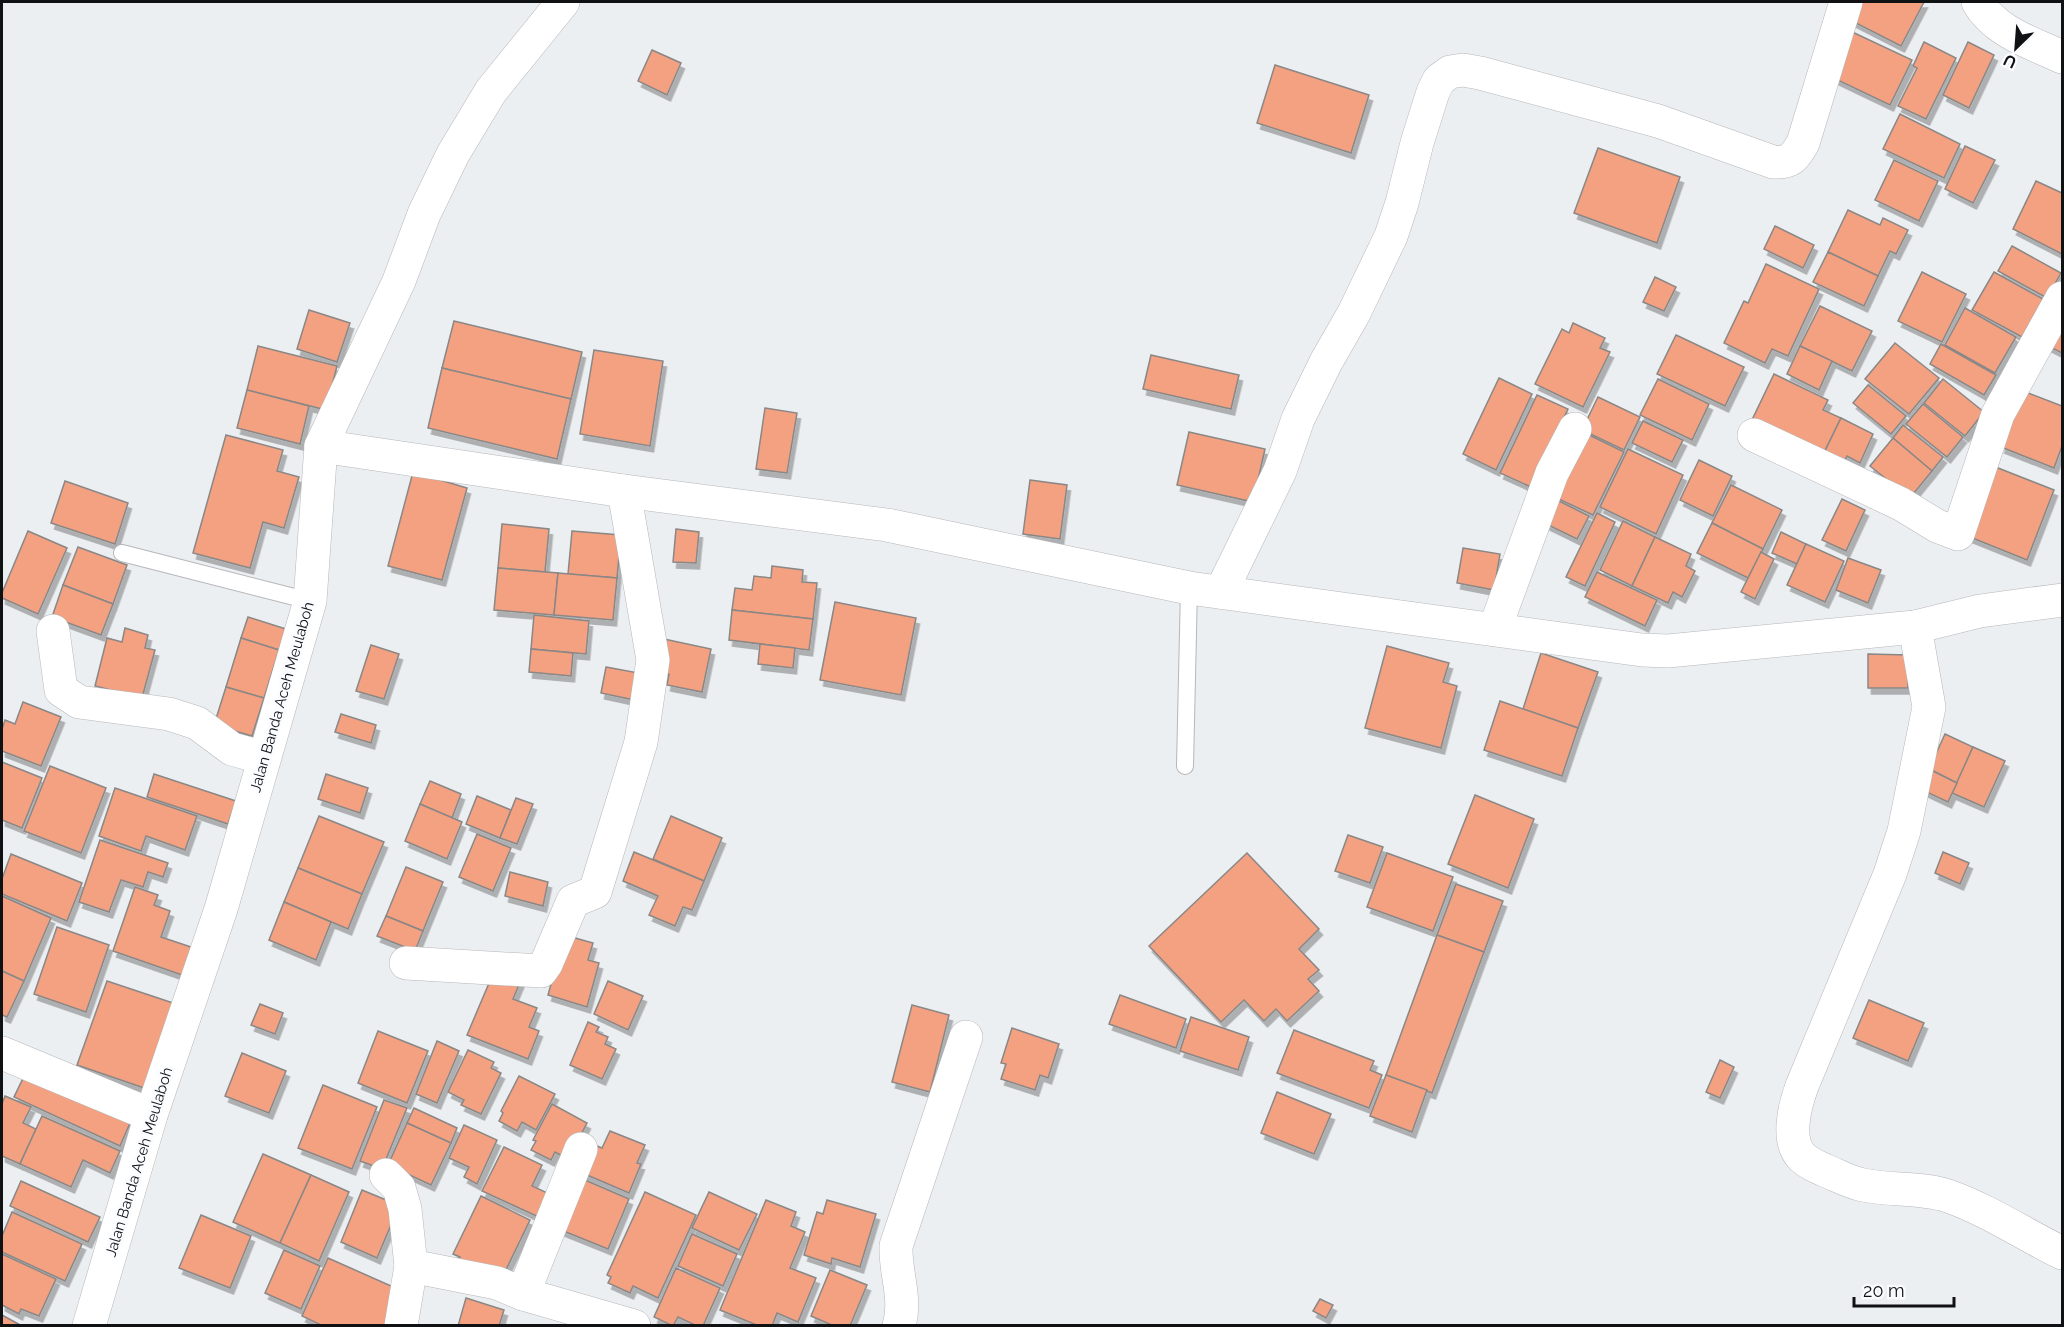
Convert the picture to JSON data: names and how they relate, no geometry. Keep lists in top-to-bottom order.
{
  "streets": {
    "main road": ["Jalan Banda Aceh Meulaboh"]
  },
  "scale_bar": "20 m",
  "north": "bottom left"
}
